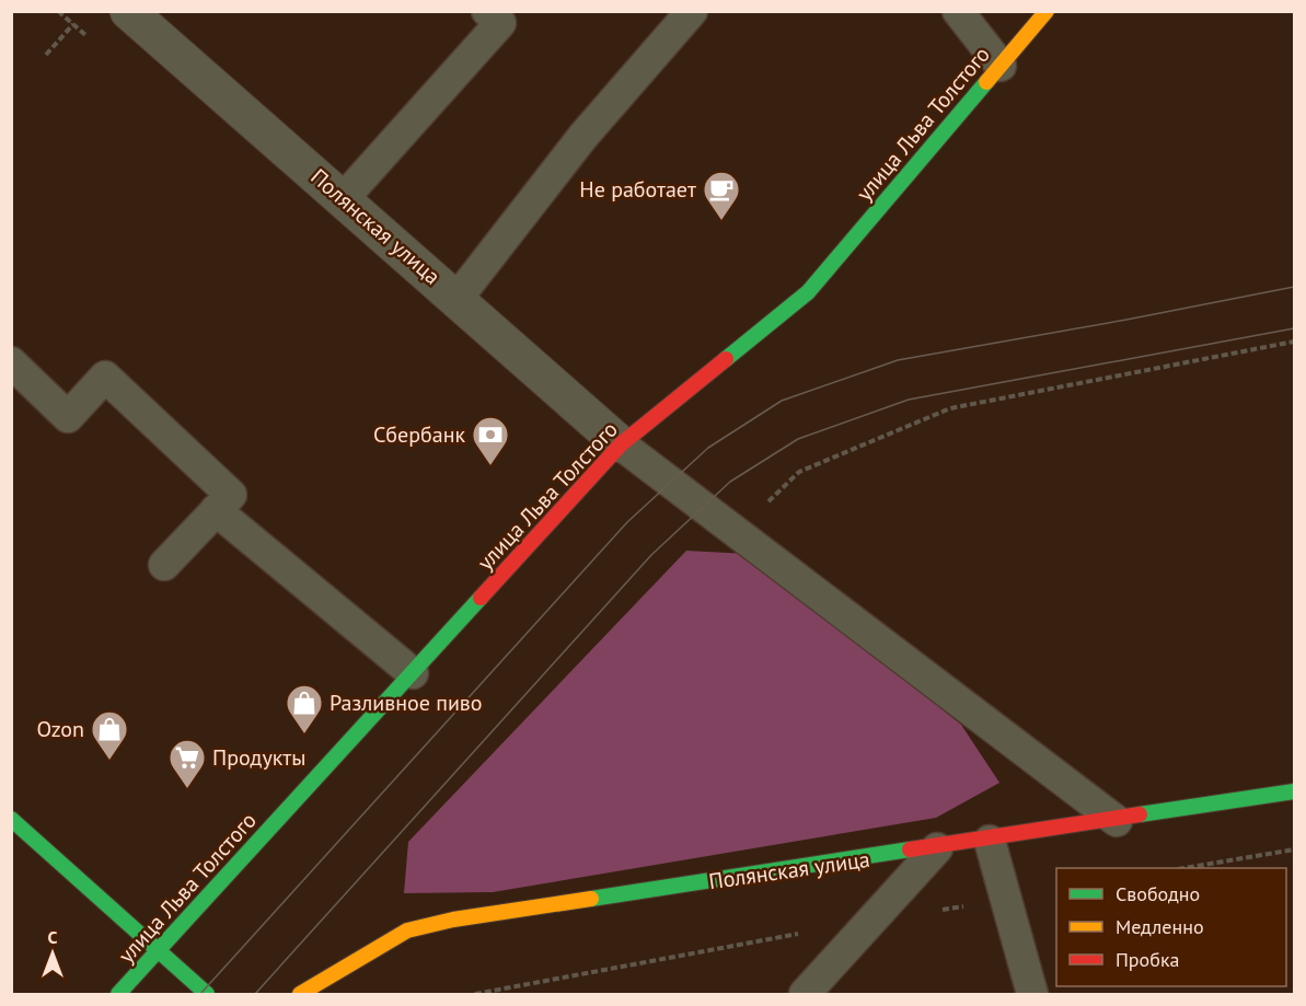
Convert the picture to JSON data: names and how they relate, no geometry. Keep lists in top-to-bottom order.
{
  "streets": {
    "street": ["улица Льва Толстого", "Полянская улица"]
  },
  "crossings": [
    ["улица Льва Толстого", "Полянская улица"]
  ],
  "places": {
    "cafe": ["Не работает"],
    "bank": ["Сбербанк"],
    "shop": ["Разливное пиво", "Ozon"],
    "supermarket": ["Продукты"]
  },
  "legend": ["Свободно", "Медленно", "Пробка"],
  "north": "top"
}
